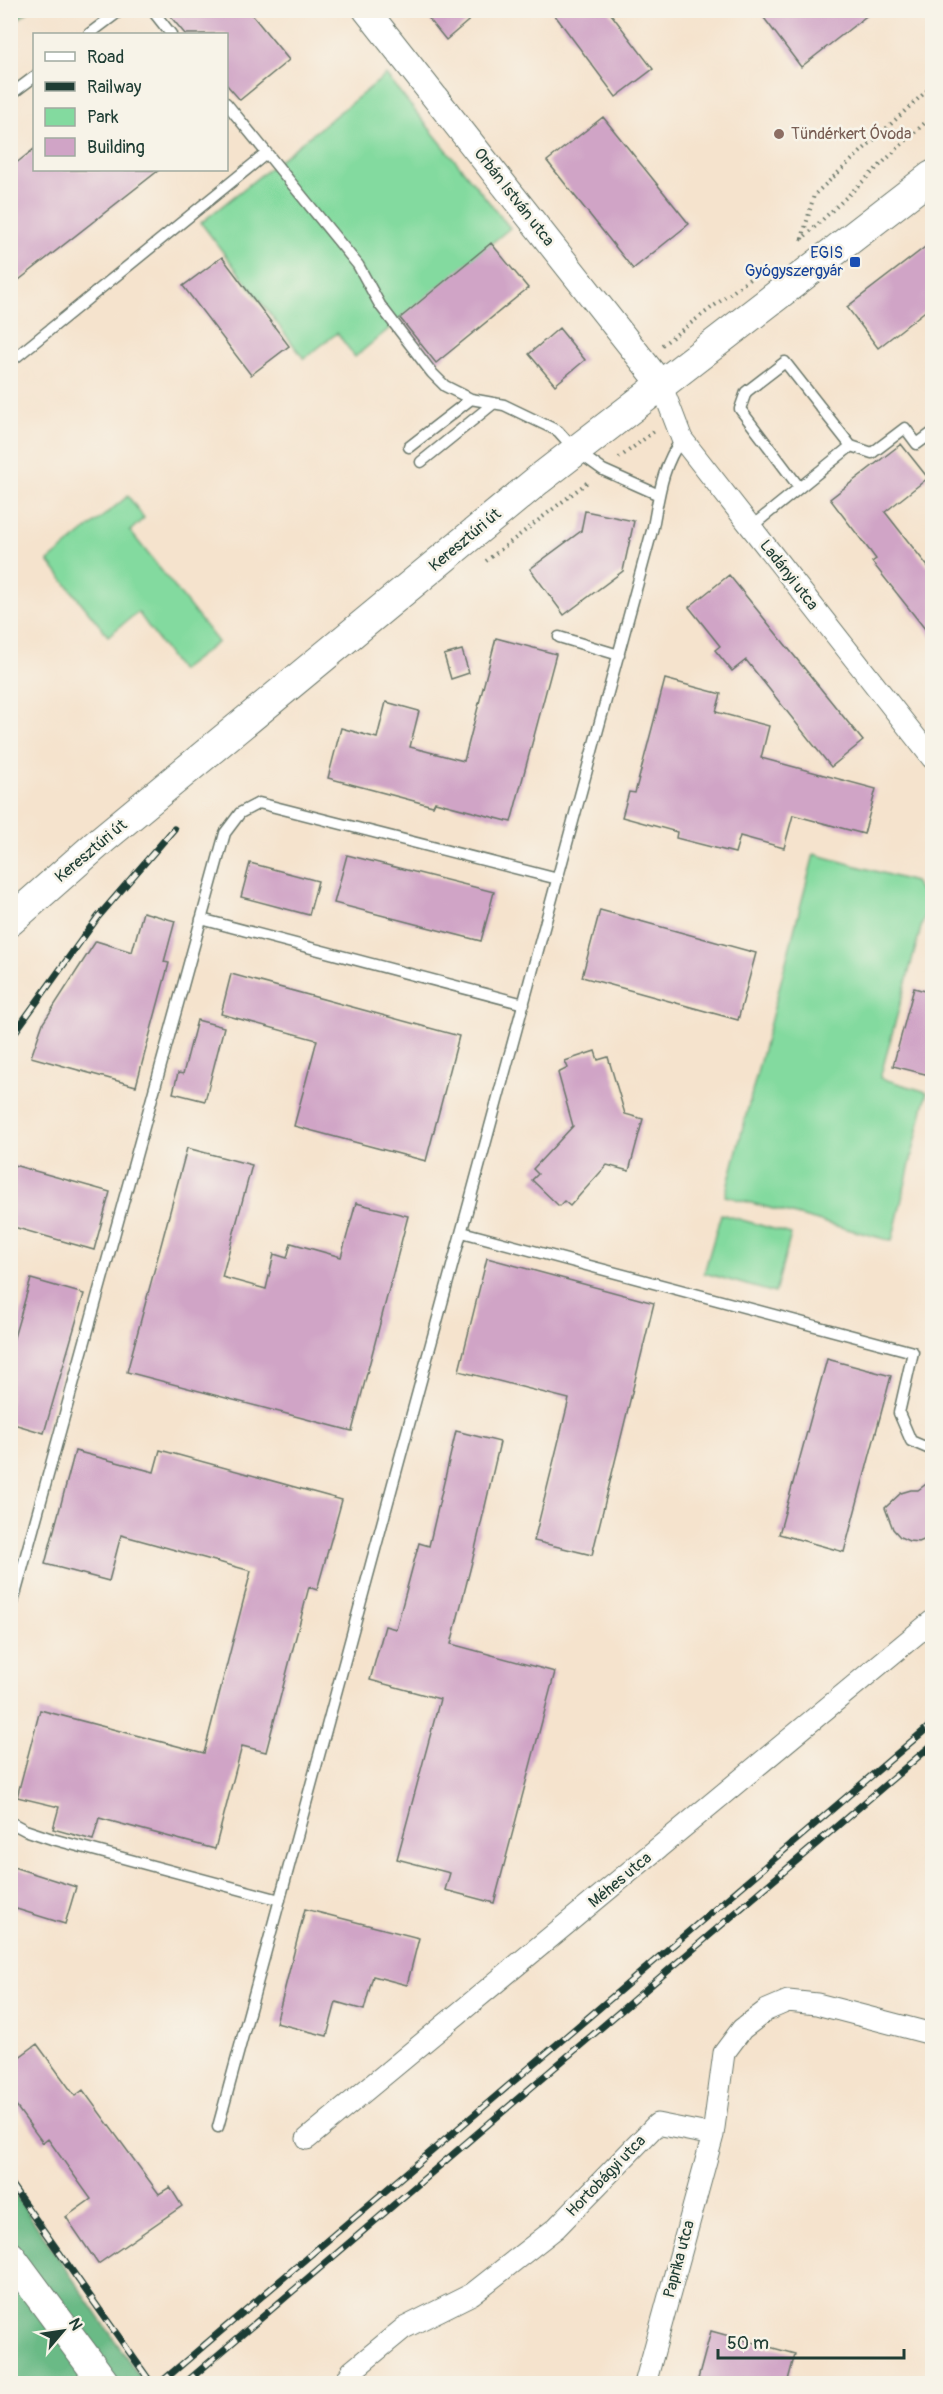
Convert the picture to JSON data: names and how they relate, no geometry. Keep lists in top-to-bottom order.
{
  "streets": {
    "main road": ["Keresztúri út"],
    "street": [
      "Orbán István utca",
      "Ladányi utca",
      "Méhes utca",
      "Hortobágyi utca",
      "Paprika utca"
    ]
  },
  "crossings": [
    ["Orbán István utca", "Keresztúri út"],
    ["Orbán István utca", "Ladányi utca"],
    ["Keresztúri út", "Ladányi utca"],
    ["Hortobágyi utca", "Paprika utca"]
  ],
  "places": {
    "other": ["Tündérkert Óvoda"],
    "transit": ["EGIS Gyógyszergyár"]
  },
  "legend": [
    "Road",
    "Railway",
    "Park",
    "Building"
  ],
  "scale_bar": "50 m",
  "north": "top right"
}
